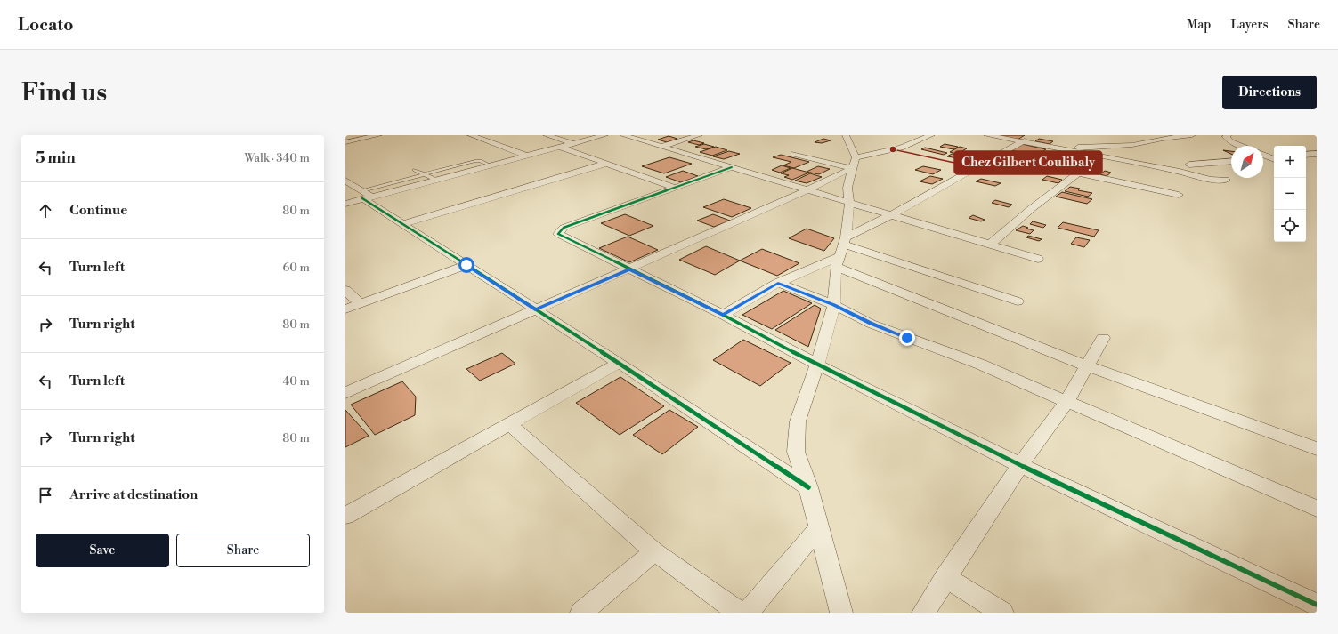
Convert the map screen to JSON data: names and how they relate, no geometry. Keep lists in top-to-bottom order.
{
  "places": ["Chez Gilbert Coulibaly"],
  "north": "top right",
  "page": {
    "header": "Locato",
    "nav": ["Map", "Layers", "Share"],
    "buttons": [
      "Directions",
      ["Save", "Share"]
    ],
    "title": "Find us",
    "heading": ["5 min", "Walk · 340 m"],
    "map_buttons": ["+", "−"],
    "list": [
      ["Continue", "80 m"],
      ["Turn left", "60 m"],
      ["Turn right", "80 m"],
      ["Turn left", "40 m"],
      ["Turn right", "80 m"],
      "Arrive at destination"
    ]
  }
}
